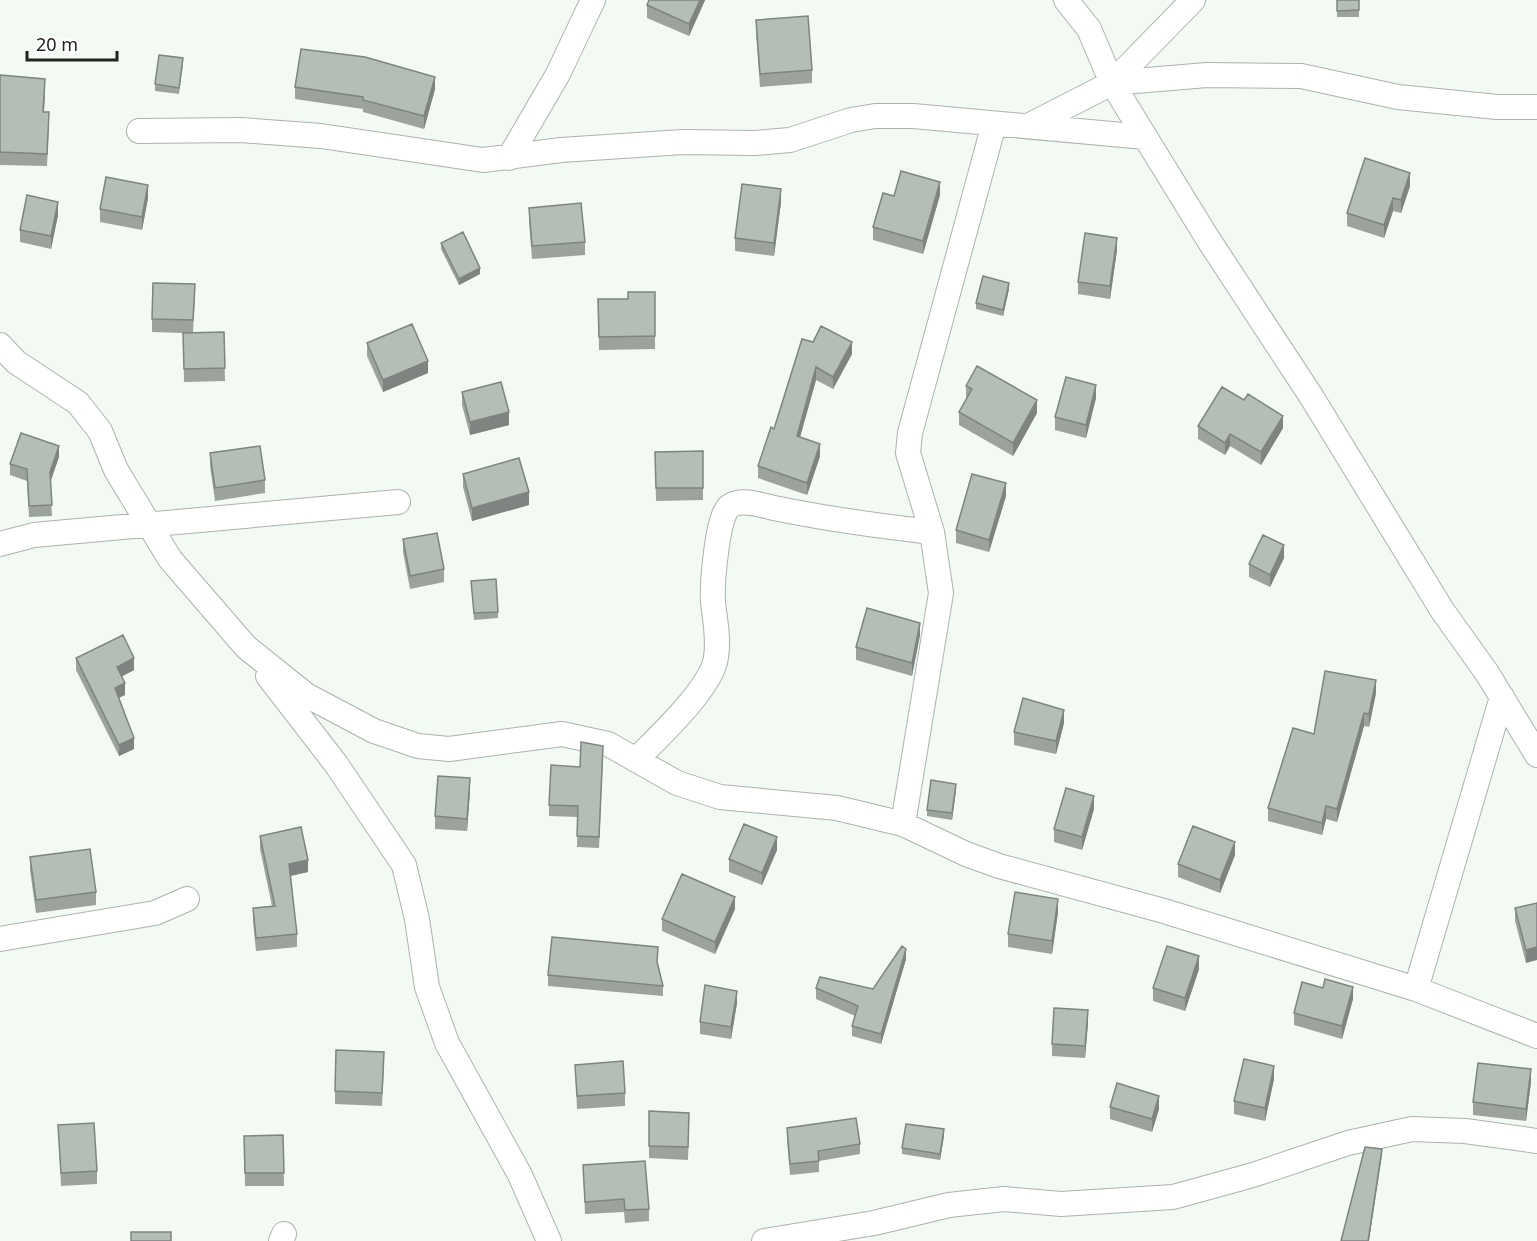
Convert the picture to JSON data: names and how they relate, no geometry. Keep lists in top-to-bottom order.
{
  "scale_bar": "20 m"
}
